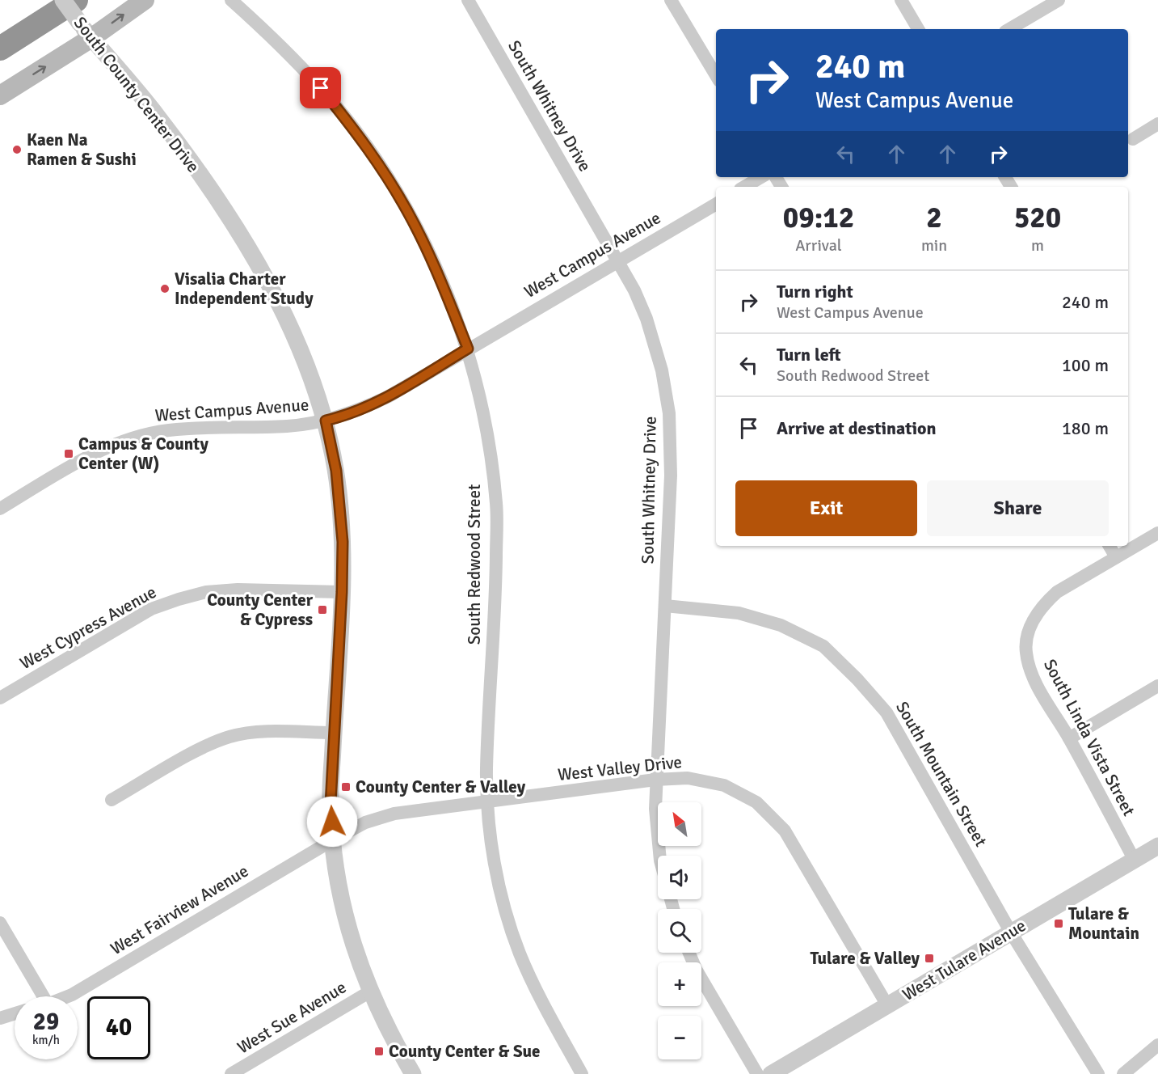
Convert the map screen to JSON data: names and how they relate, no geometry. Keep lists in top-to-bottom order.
{
  "streets": {
    "street": [
      "South County Center Drive",
      "South Whitney Drive",
      "West Campus Avenue",
      "South Redwood Street",
      "West Cypress Avenue",
      "South Linda Vista Street",
      "West Valley Drive",
      "South Mountain Street",
      "West Fairview Avenue",
      "West Tulare Avenue",
      "West Sue Avenue"
    ]
  },
  "crossings": [
    ["South County Center Drive", "West Campus Avenue"],
    ["South County Center Drive", "West Cypress Avenue"],
    ["South County Center Drive", "West Valley Drive"],
    ["South County Center Drive", "West Fairview Avenue"],
    ["South County Center Drive", "West Sue Avenue"],
    ["South Whitney Drive", "West Campus Avenue"],
    ["South Whitney Drive", "West Valley Drive"],
    ["South Whitney Drive", "South Mountain Street"],
    ["West Campus Avenue", "South Redwood Street"],
    ["South Redwood Street", "West Valley Drive"],
    ["South Linda Vista Street", "West Tulare Avenue"],
    ["West Valley Drive", "West Fairview Avenue"],
    ["West Valley Drive", "West Tulare Avenue"],
    ["South Mountain Street", "West Tulare Avenue"]
  ],
  "places": {
    "other": ["Kaen Na Ramen & Sushi", "Visalia Charter Independent Study"],
    "transit": [
      "Campus & County Center (W)",
      "County Center & Cypress",
      "County Center & Valley",
      "Tulare & Mountain",
      "Tulare & Valley",
      "County Center & Sue"
    ]
  },
  "north": "top left",
  "page": {
    "turn": ["240 m", "West Campus Avenue"],
    "eta": [
      "09:12",
      "Arrival",
      "2",
      "min",
      "520",
      "m"
    ],
    "list": [
      {
        "name": "Turn right",
        "note": "West Campus Avenue",
        "value": "240 m"
      },
      {
        "name": "Turn left",
        "note": "South Redwood Street",
        "value": "100 m"
      },
      {
        "name": "Arrive at destination",
        "value": "180 m"
      }
    ],
    "buttons": ["Exit", "Share"],
    "map_buttons": ["+", "−"],
    "speed": "29 km/h",
    "limit": "40"
  }
}
